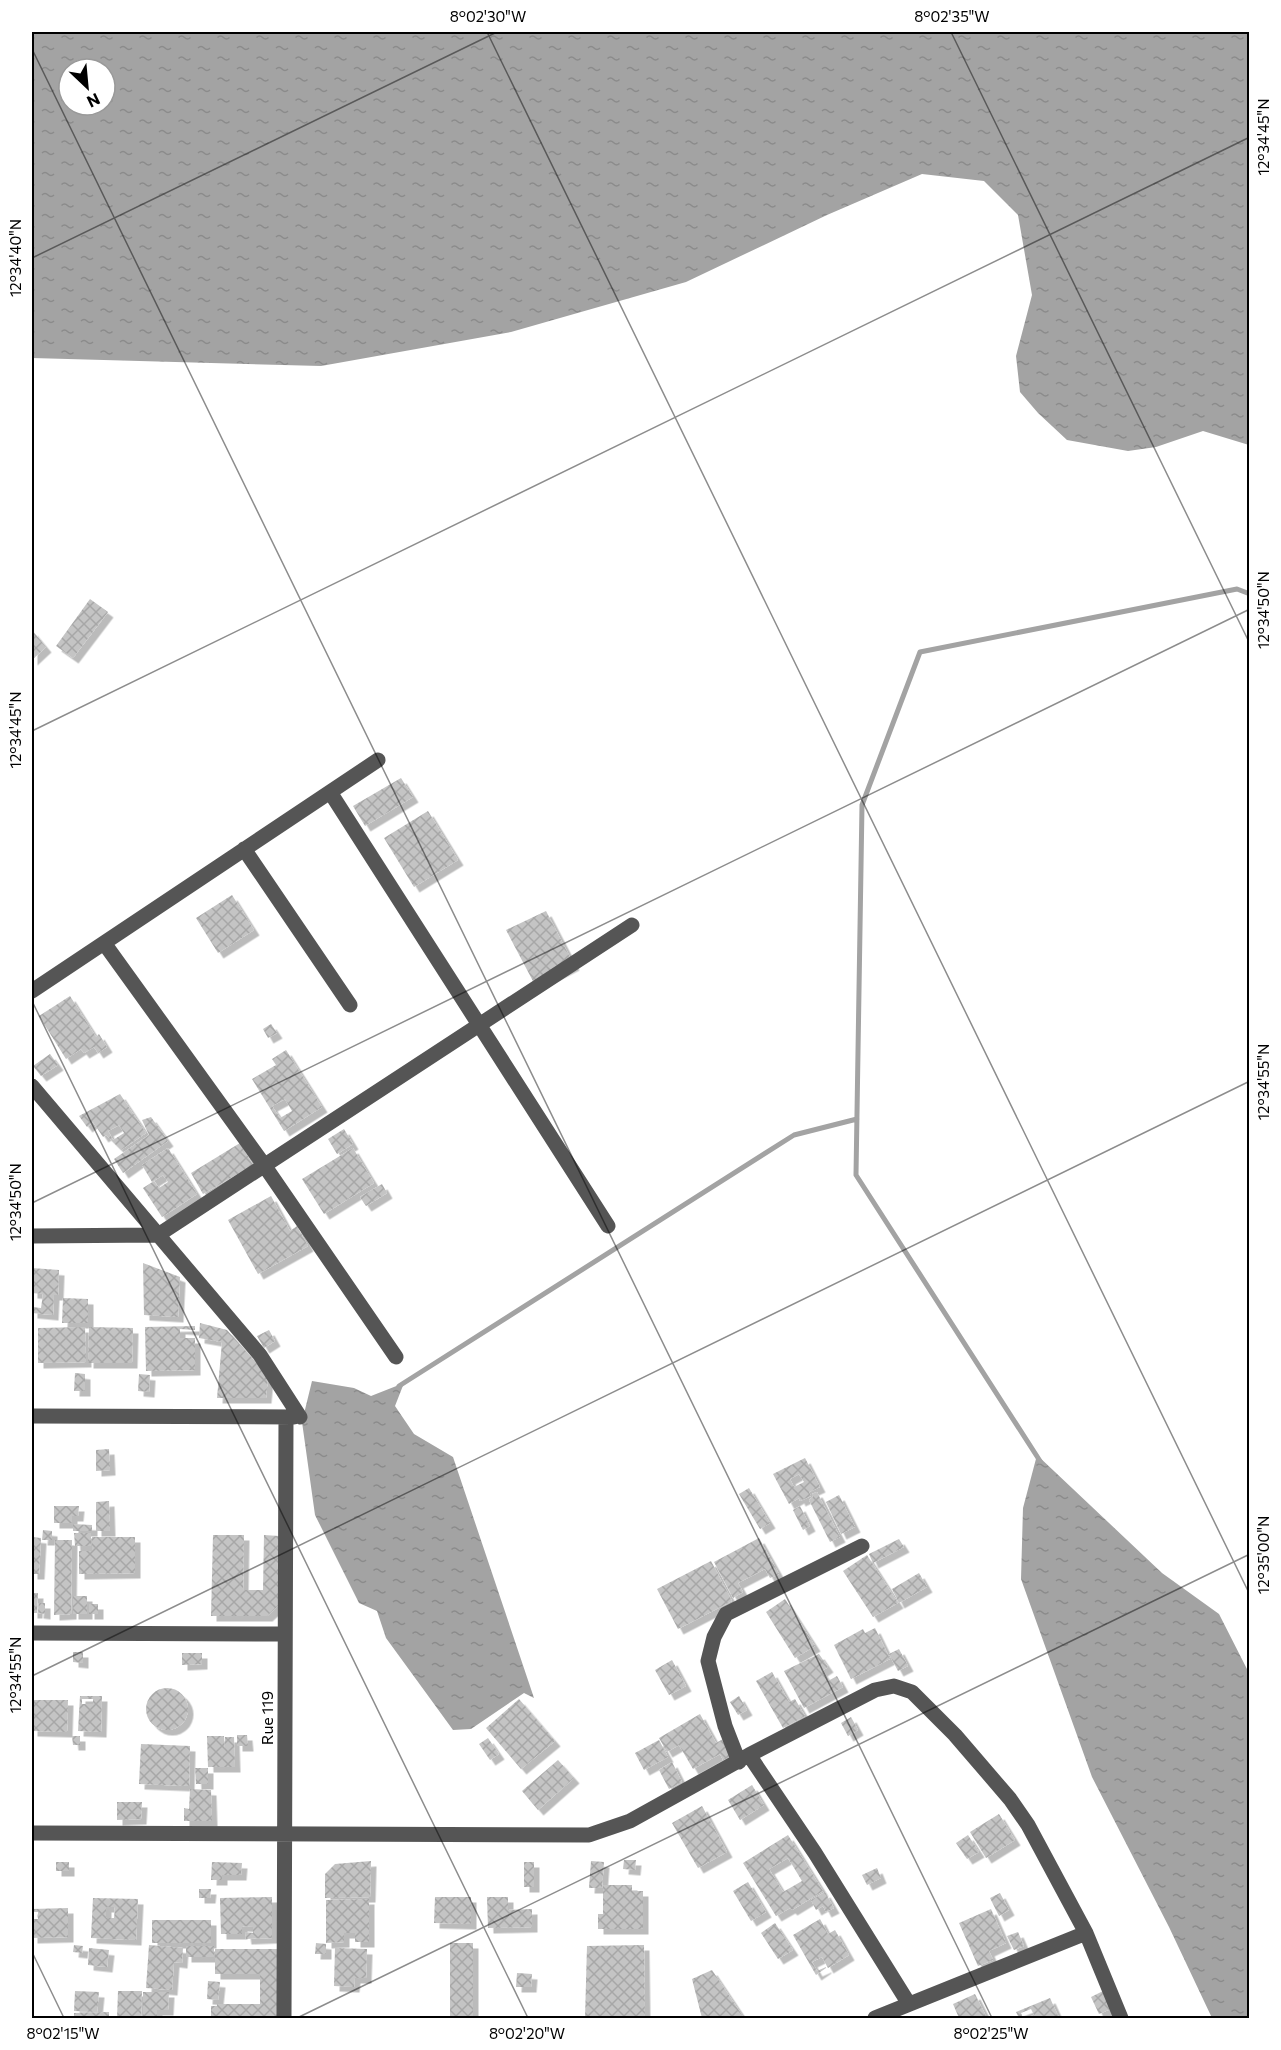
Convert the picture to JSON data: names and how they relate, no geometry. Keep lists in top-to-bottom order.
{
  "streets": {
    "street": ["Rue 119"]
  },
  "north": "bottom right",
  "coordinates": [
    "8°02'30\"W",
    "8°02'35\"W",
    "12°34'45\"N",
    "12°34'40\"N",
    "12°34'50\"N",
    "12°34'55\"N",
    "12°35'00\"N",
    "8°02'15\"W",
    "8°02'20\"W",
    "8°02'25\"W"
  ]
}
